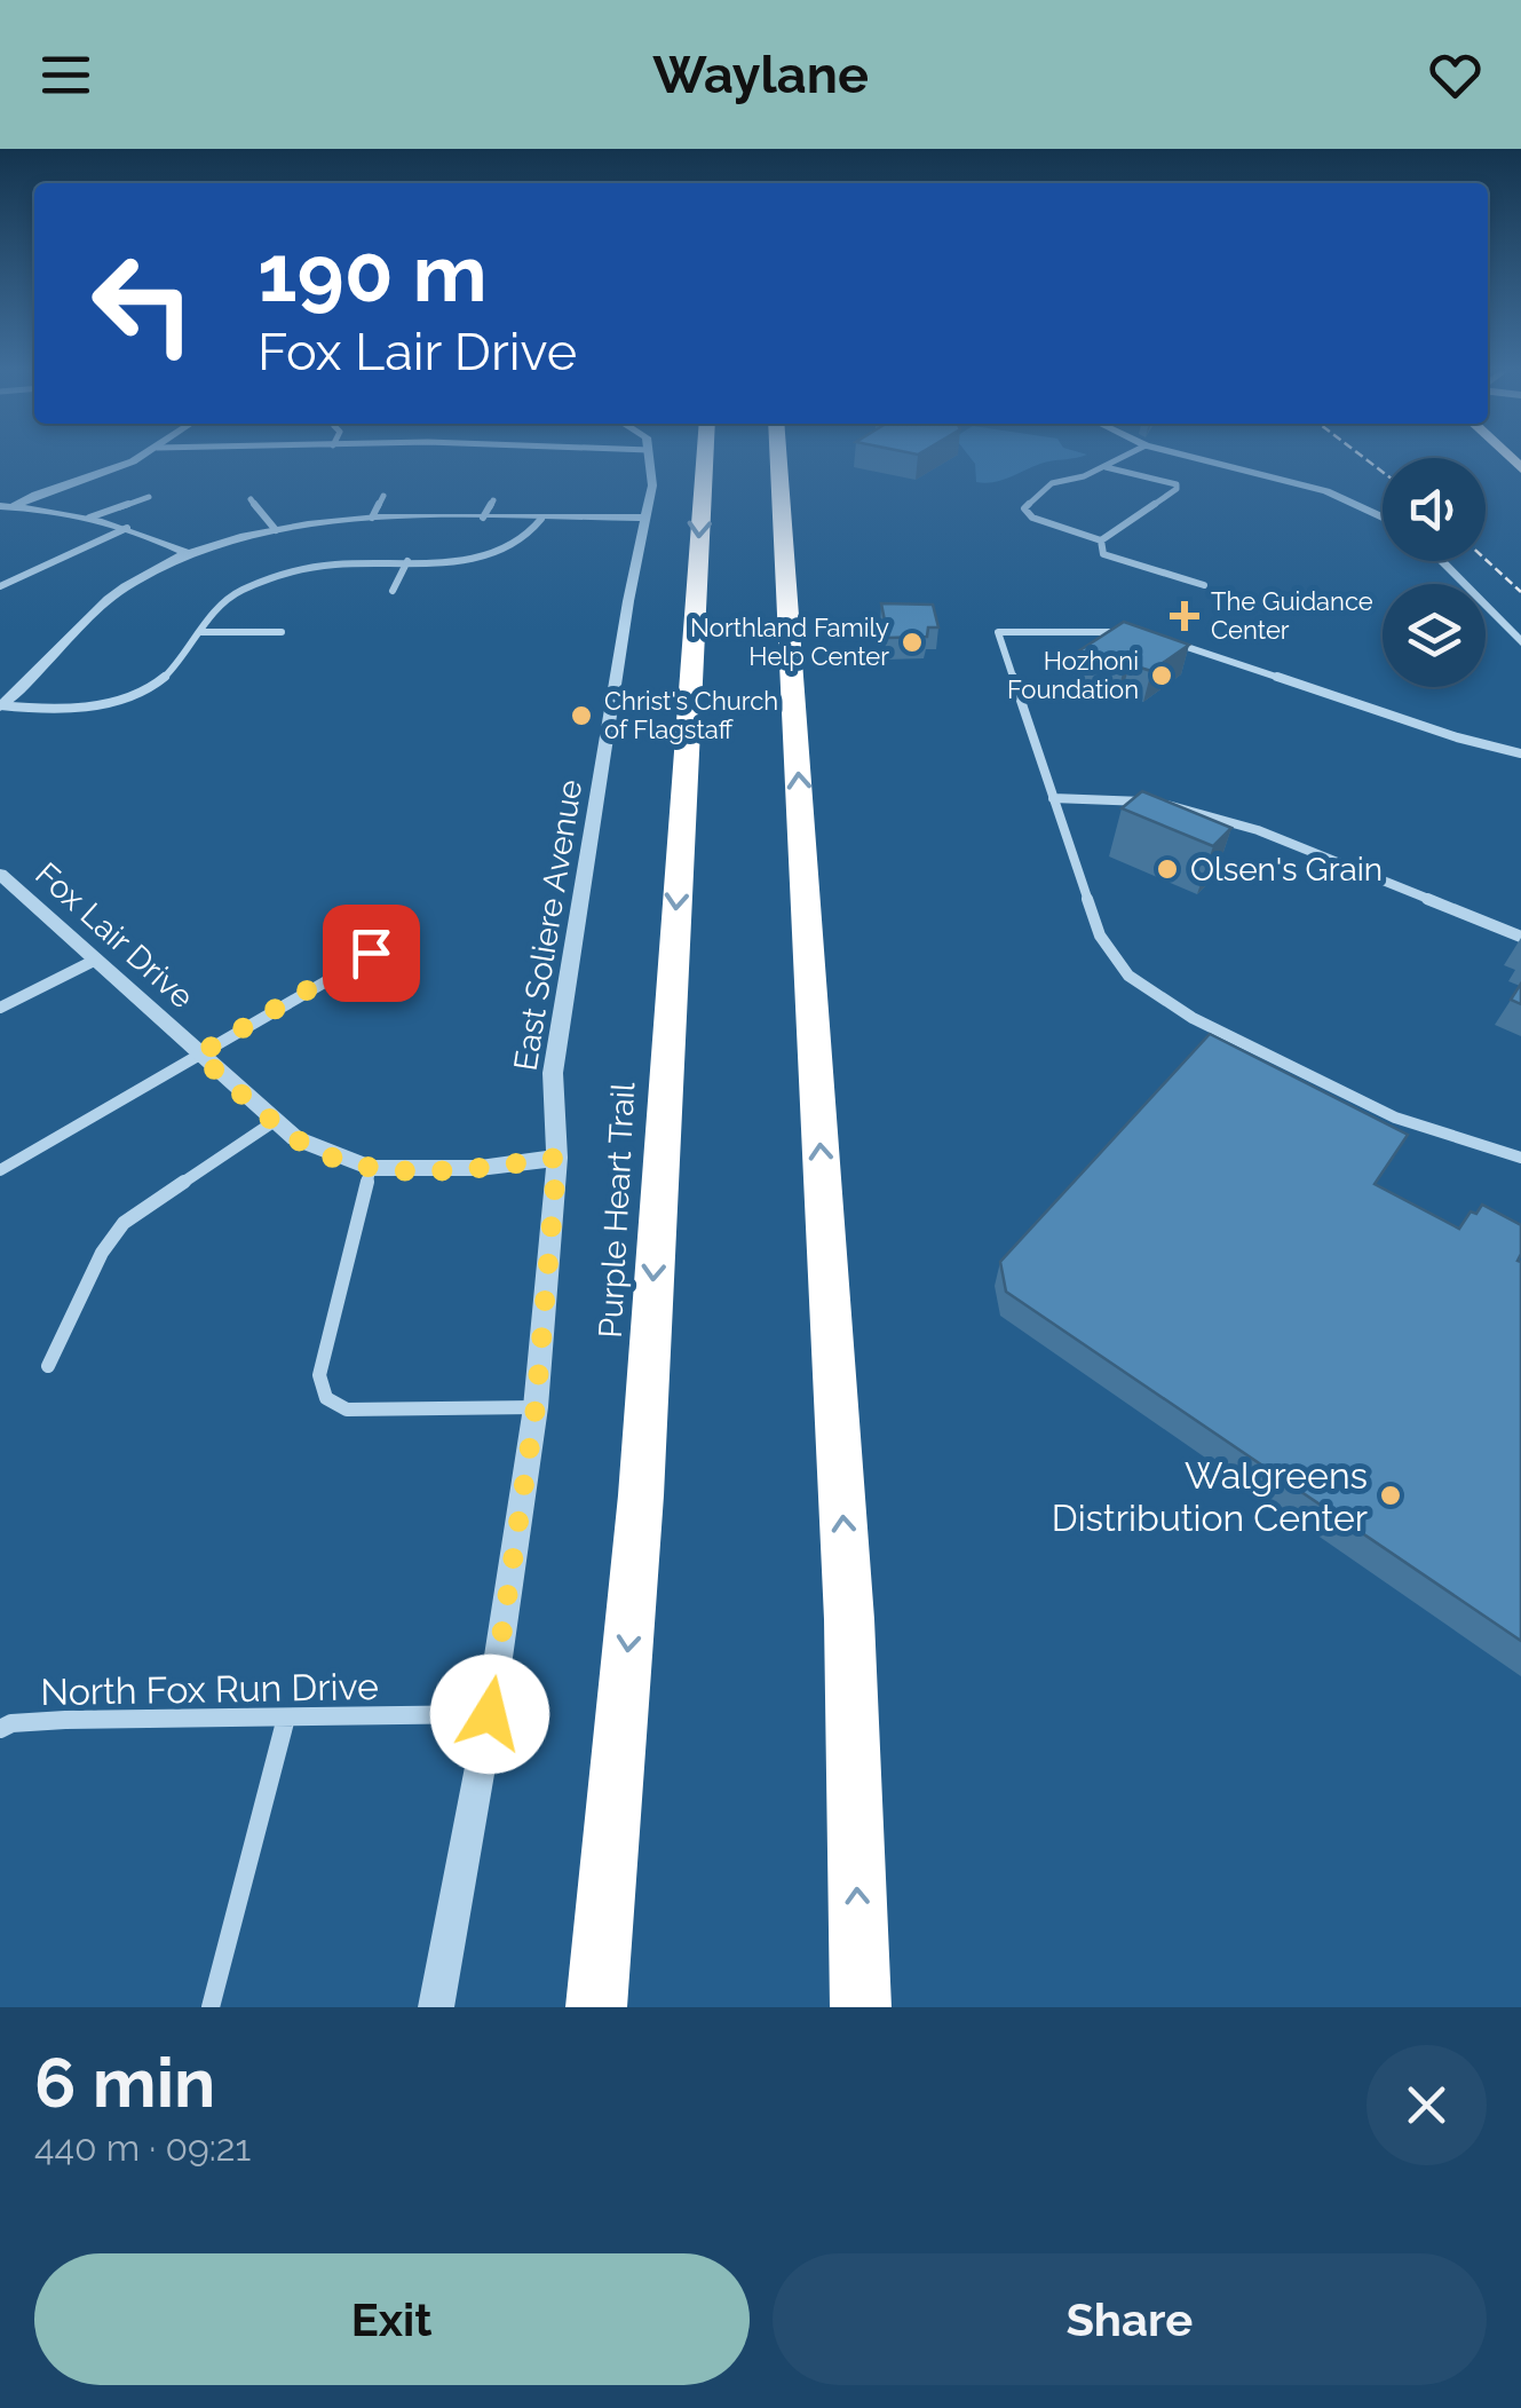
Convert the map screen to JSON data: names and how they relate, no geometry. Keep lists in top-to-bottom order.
{
  "streets": {
    "highway": ["Purple Heart Trail"],
    "street": ["East Soliere Avenue", "Fox Lair Drive", "North Fox Run Drive"]
  },
  "crossings": [
    ["East Soliere Avenue", "Fox Lair Drive"],
    ["East Soliere Avenue", "North Fox Run Drive"]
  ],
  "places": {
    "health": ["The Guidance Center"],
    "other": [
      "Northland Family Help Center",
      "Hozhoni Foundation",
      "Christ's Church of Flagstaff",
      "Olsen's Grain",
      "Walgreens Distribution Center"
    ]
  },
  "page": {
    "header": "Waylane",
    "turn": ["190 m", "Fox Lair Drive"],
    "heading": ["6 min", "440 m · 09:21"],
    "buttons": ["Exit", "Share"]
  }
}
